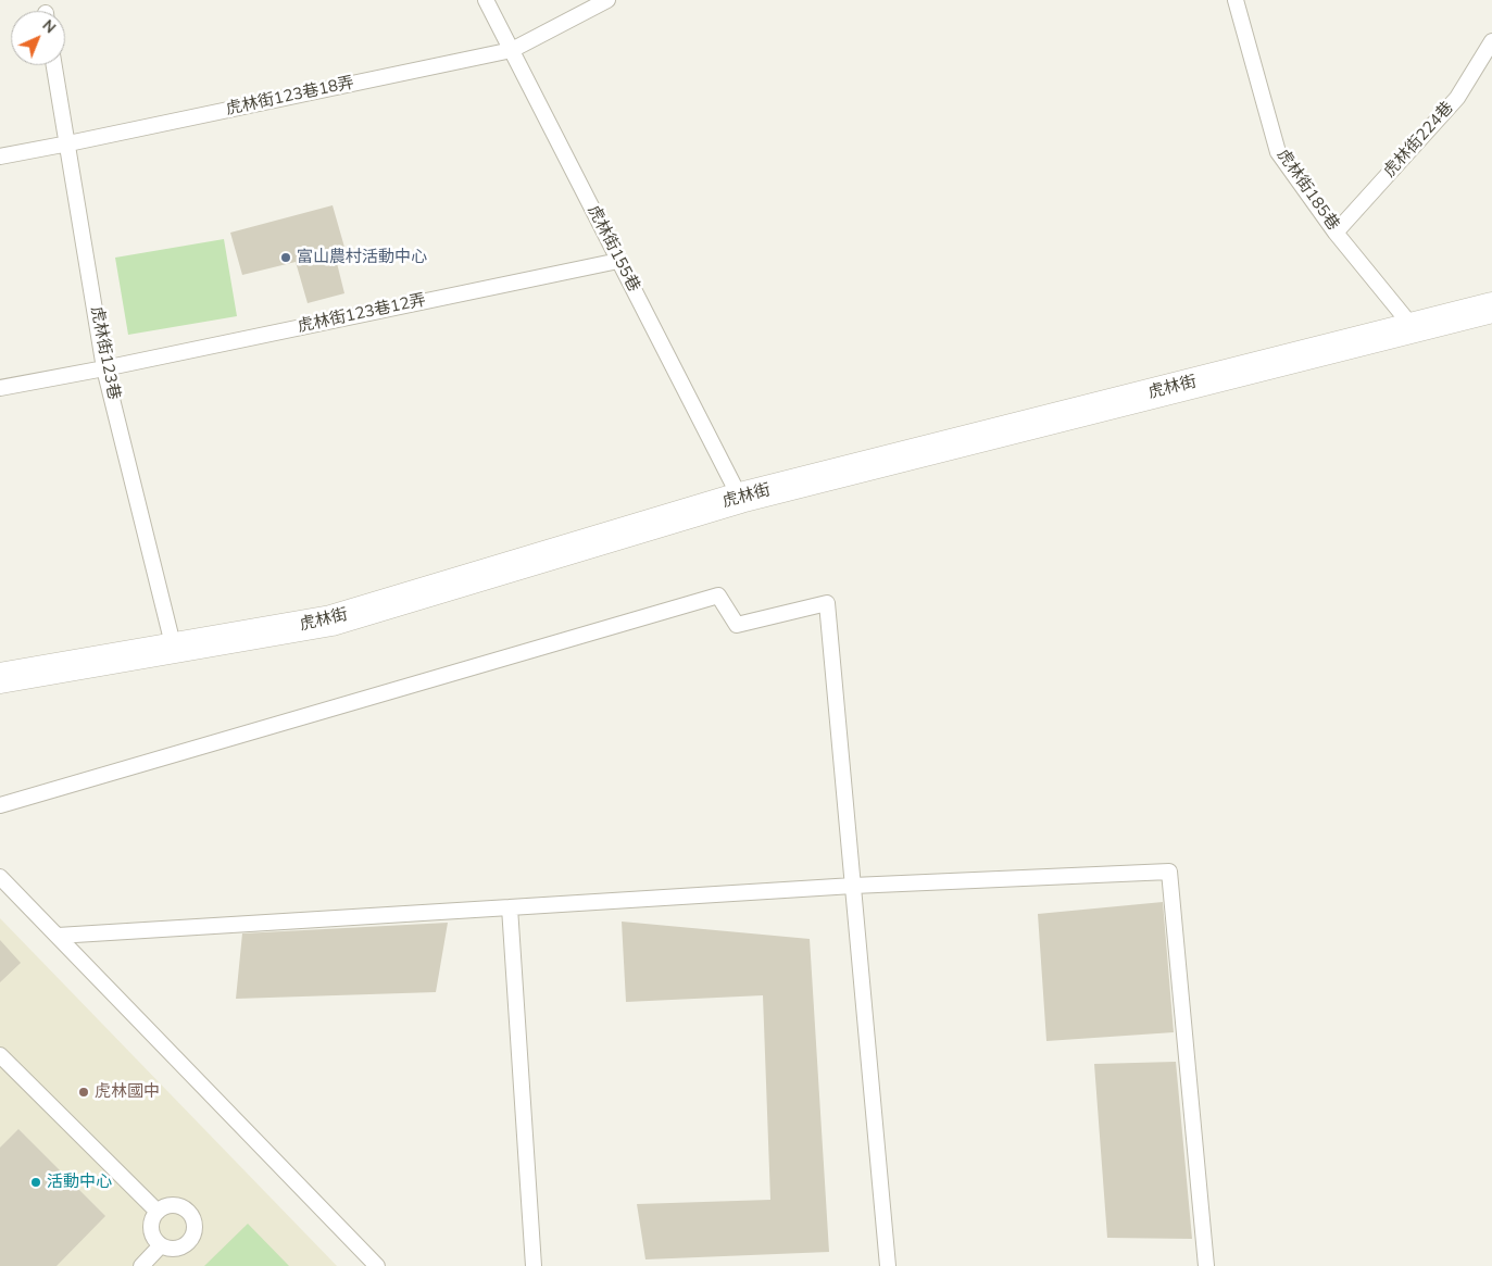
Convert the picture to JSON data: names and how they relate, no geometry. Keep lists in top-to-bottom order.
{
  "streets": {
    "street": ["虎林街"],
    "lane": [
      "虎林街123巷18弄",
      "虎林街224巷",
      "虎林街185巷",
      "虎林街155巷",
      "虎林街123巷12弄",
      "虎林街123巷"
    ]
  },
  "crossings": [
    ["虎林街123巷18弄", "虎林街155巷"],
    ["虎林街123巷18弄", "虎林街123巷"],
    ["虎林街224巷", "虎林街185巷"],
    ["虎林街185巷", "虎林街"],
    ["虎林街155巷", "虎林街123巷12弄"],
    ["虎林街155巷", "虎林街"],
    ["虎林街123巷12弄", "虎林街123巷"],
    ["虎林街123巷", "虎林街"]
  ],
  "places": ["富山農村活動中心", "虎林國中", "活動中心"],
  "north": "top right"
}
